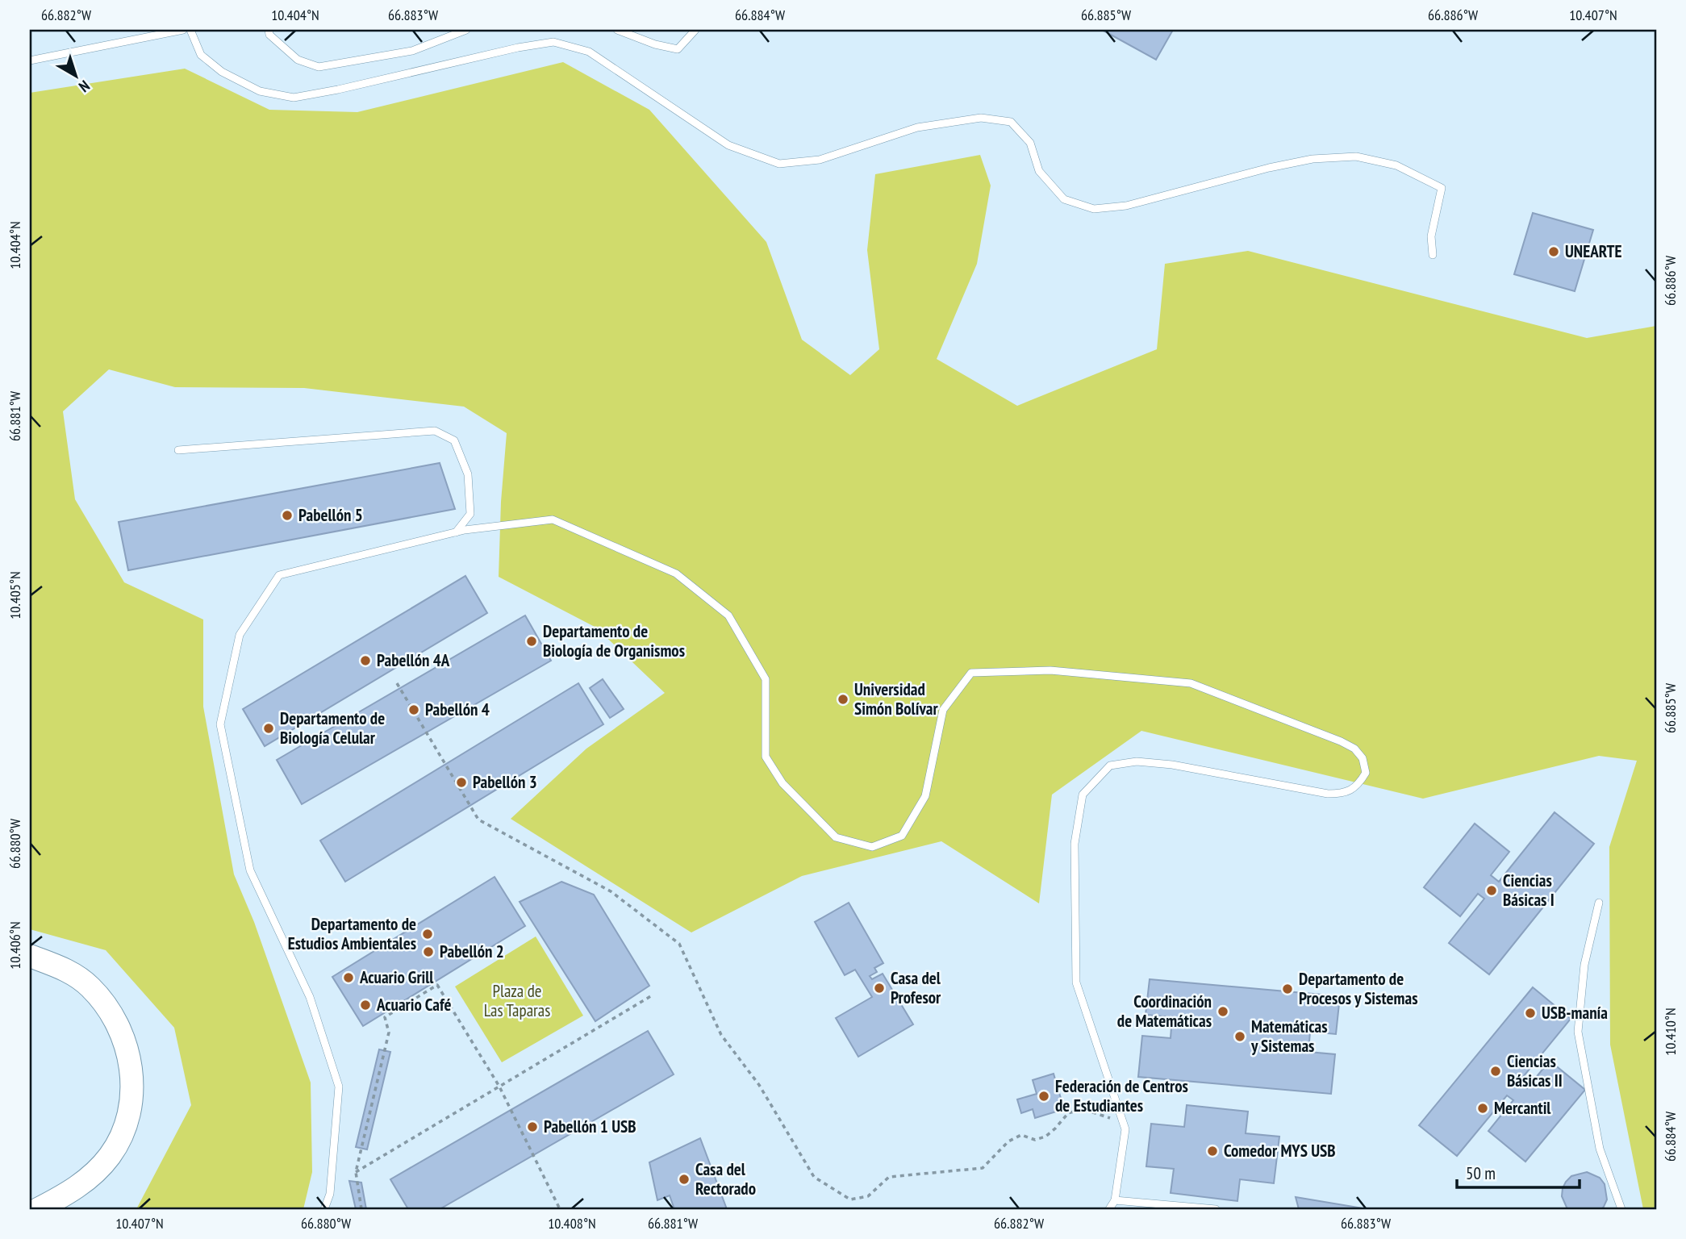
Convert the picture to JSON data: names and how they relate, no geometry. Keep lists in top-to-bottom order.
{
  "parks": ["Plaza de Las Taparas"],
  "places": [
    "UNEARTE",
    "Pabellón 5",
    "Departamento de Biología de Organismos",
    "Pabellón 4A",
    "Universidad Simón Bolívar",
    "Pabellón 4",
    "Departamento de Biología Celular",
    "Pabellón 3",
    "Ciencias Básicas I",
    "Departamento de Estudios Ambientales",
    "Pabellón 2",
    "Acuario Grill",
    "Casa del Profesor",
    "Departamento de Procesos y Sistemas",
    "Acuario Café",
    "Coordinación de Matemáticas",
    "USB-manía",
    "Matemáticas y Sistemas",
    "Ciencias Básicas II",
    "Federación de Centros de Estudiantes",
    "Mercantil",
    "Pabellón 1 USB",
    "Comedor MYS USB",
    "Casa del Rectorado"
  ],
  "scale_bar": "50 m",
  "north": "bottom right",
  "coordinates": [
    "66.882°W",
    "10.404°N",
    "66.883°W",
    "66.884°W",
    "66.885°W",
    "66.886°W",
    "10.407°N",
    "66.881°W",
    "10.405°N",
    "66.880°W",
    "10.406°N",
    "10.410°N",
    "10.408°N"
  ]
}
